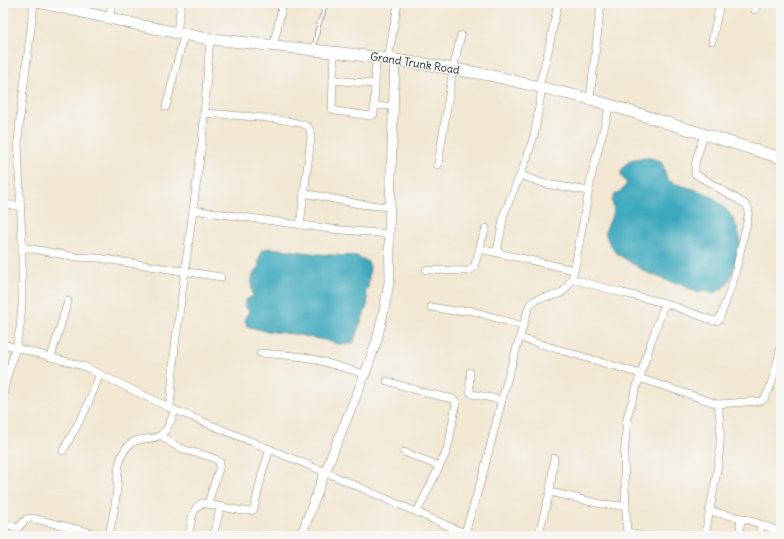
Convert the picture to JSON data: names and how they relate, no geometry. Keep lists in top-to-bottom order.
{
  "streets": {
    "main road": ["Grand Trunk Road"]
  }
}
